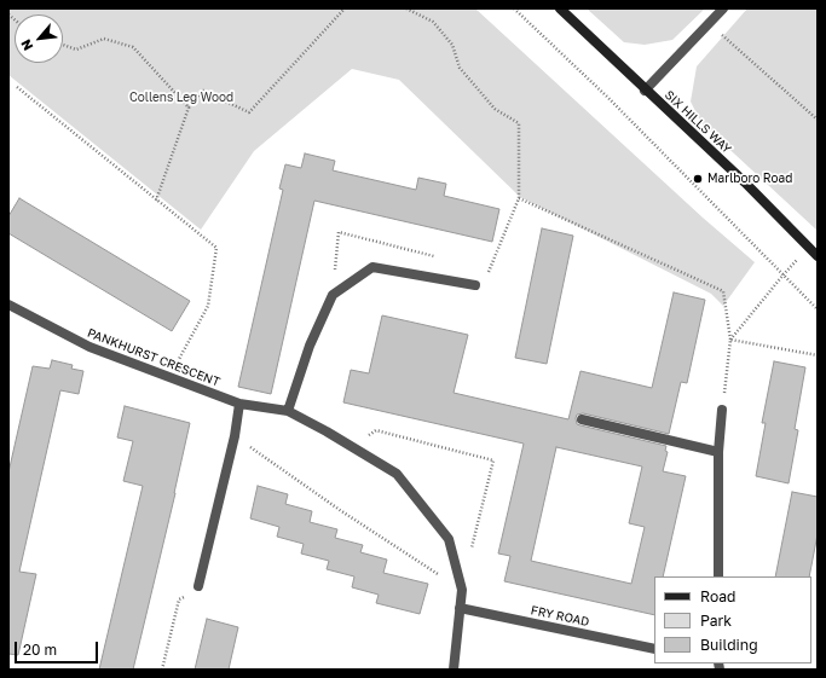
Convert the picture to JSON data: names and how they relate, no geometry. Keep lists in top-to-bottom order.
{
  "streets": {
    "street": ["SIX HILLS WAY", "PANKHURST CRESCENT", "FRY ROAD"]
  },
  "crossings": [
    ["PANKHURST CRESCENT", "FRY ROAD"]
  ],
  "parks": ["Collens Leg Wood"],
  "places": ["Marlboro Road"],
  "legend": ["Road", "Park", "Building"],
  "scale_bar": "20 m",
  "north": "bottom left"
}
